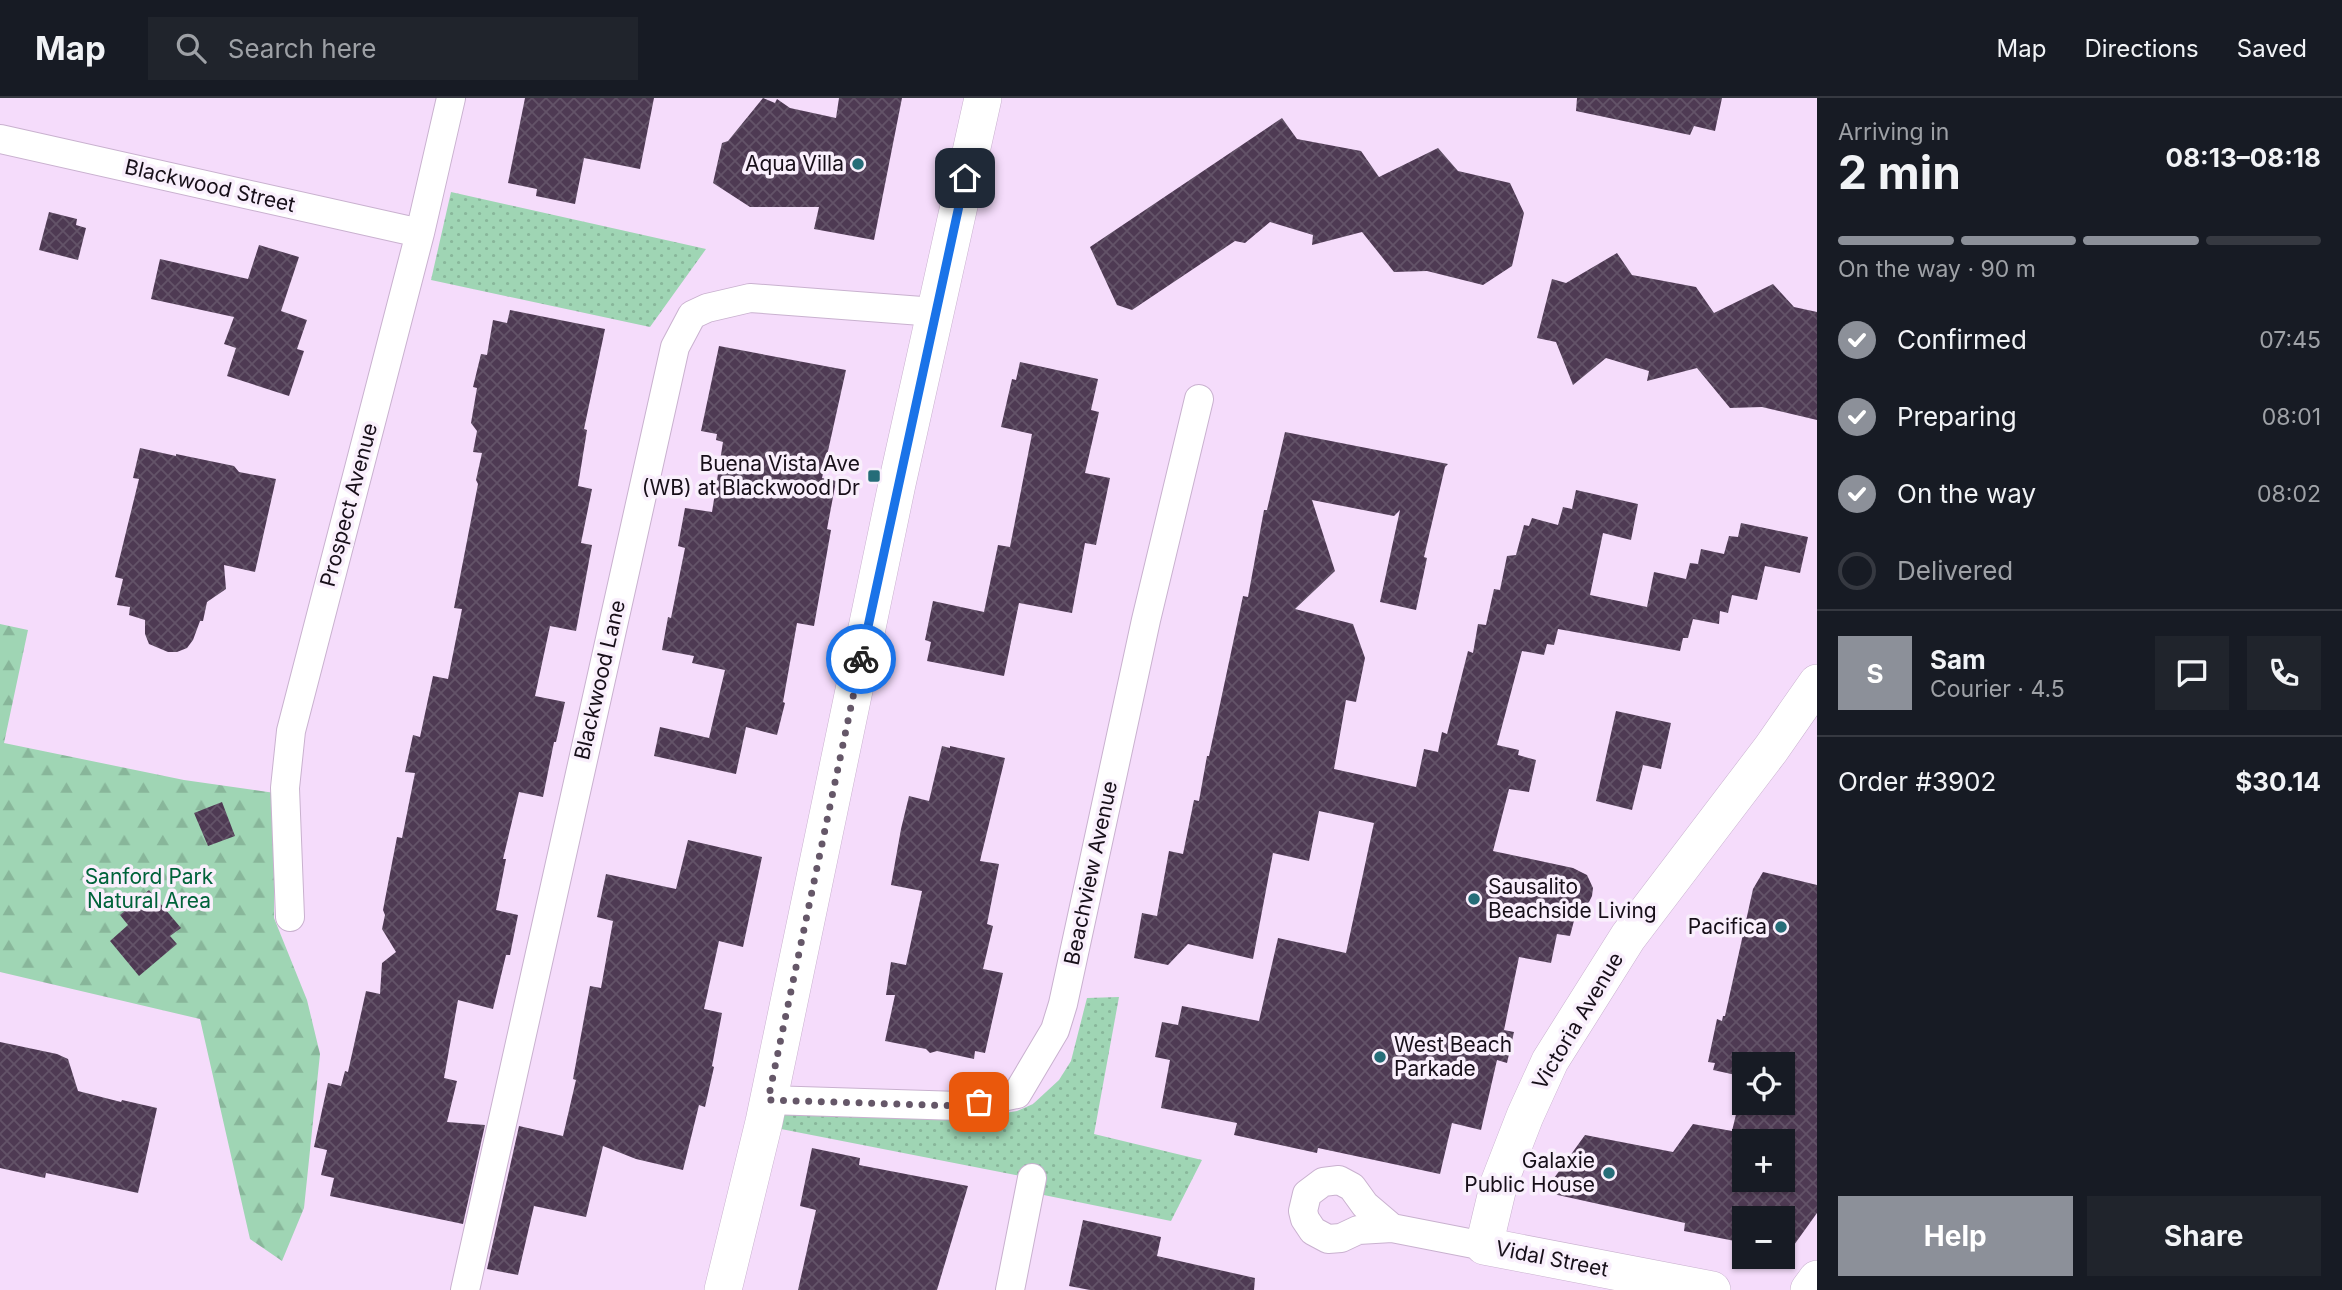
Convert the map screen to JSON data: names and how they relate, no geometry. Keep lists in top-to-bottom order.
{
  "streets": {
    "street": [
      "Blackwood Street",
      "Prospect Avenue",
      "Blackwood Lane",
      "Beachview Avenue",
      "Victoria Avenue",
      "Vidal Street"
    ]
  },
  "crossings": [
    ["Blackwood Street", "Prospect Avenue"],
    ["Victoria Avenue", "Vidal Street"]
  ],
  "parks": ["Sanford Park Natural Area"],
  "places": {
    "other": [
      "Aqua Villa",
      "Sausalito Beachside Living",
      "Pacifica",
      "West Beach Parkade",
      "Galaxie Public House"
    ],
    "transit": ["Buena Vista Ave (WB) at Blackwood Dr"]
  },
  "page": {
    "header": "Map",
    "search": "Search here",
    "nav": ["Map", "Directions", "Saved"],
    "heading": ["2 min", "Arriving in", "08:13–08:18"],
    "panel": [
      "Sam",
      "Courier · 4.5",
      "Order #3902",
      "$30.14"
    ],
    "bar": "On the way · 90 m",
    "list": [
      ["Confirmed", "07:45"],
      ["Preparing", "08:01"],
      ["On the way", "08:02"],
      "Delivered"
    ],
    "round": "S",
    "map_buttons": ["+", "−"],
    "buttons": ["Help", "Share"]
  }
}
